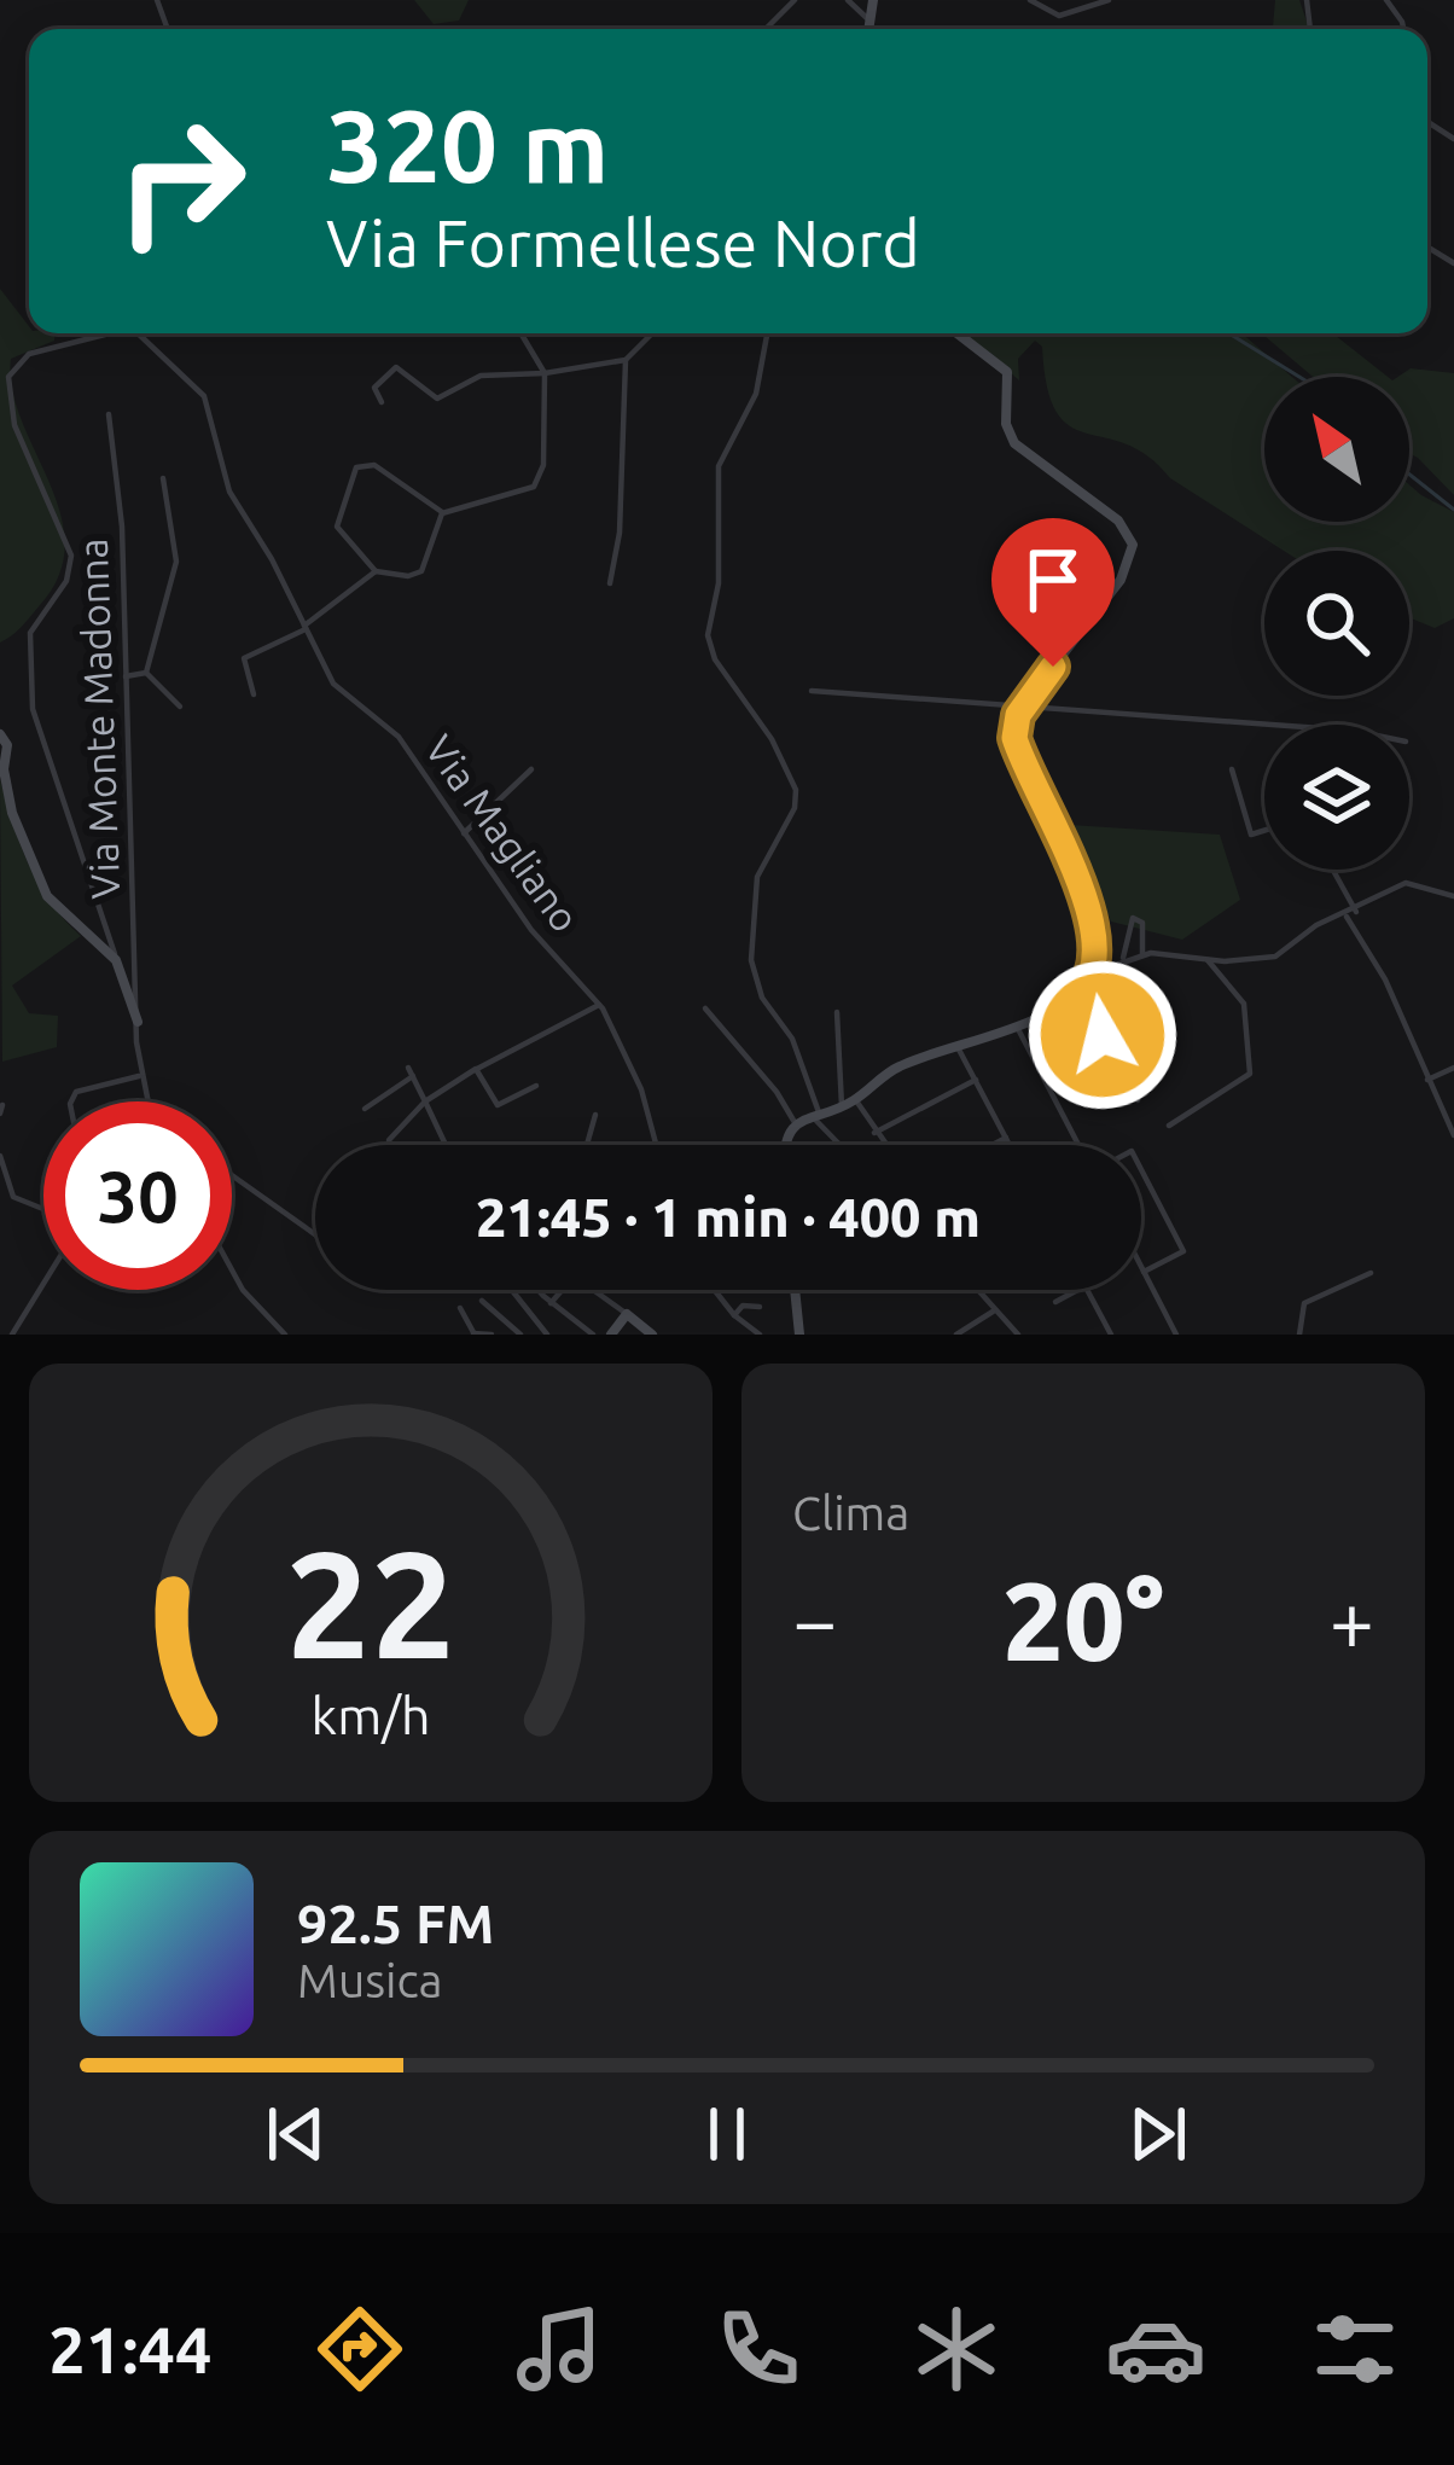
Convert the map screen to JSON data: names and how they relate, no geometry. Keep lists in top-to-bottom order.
{
  "streets": {
    "street": ["Via Monte Madonna", "Via Magliano"]
  },
  "north": "top left",
  "page": {
    "turn": ["320 m", "Via Formellese Nord"],
    "limit": "30",
    "trip": "21:45 · 1 min · 400 m",
    "tile": "Clima",
    "heat": ["−", "20°", "+"],
    "song": ["92.5 FM", "Musica"],
    "tabs": "21:44",
    "gauge": ["22", "km/h"]
  }
}
